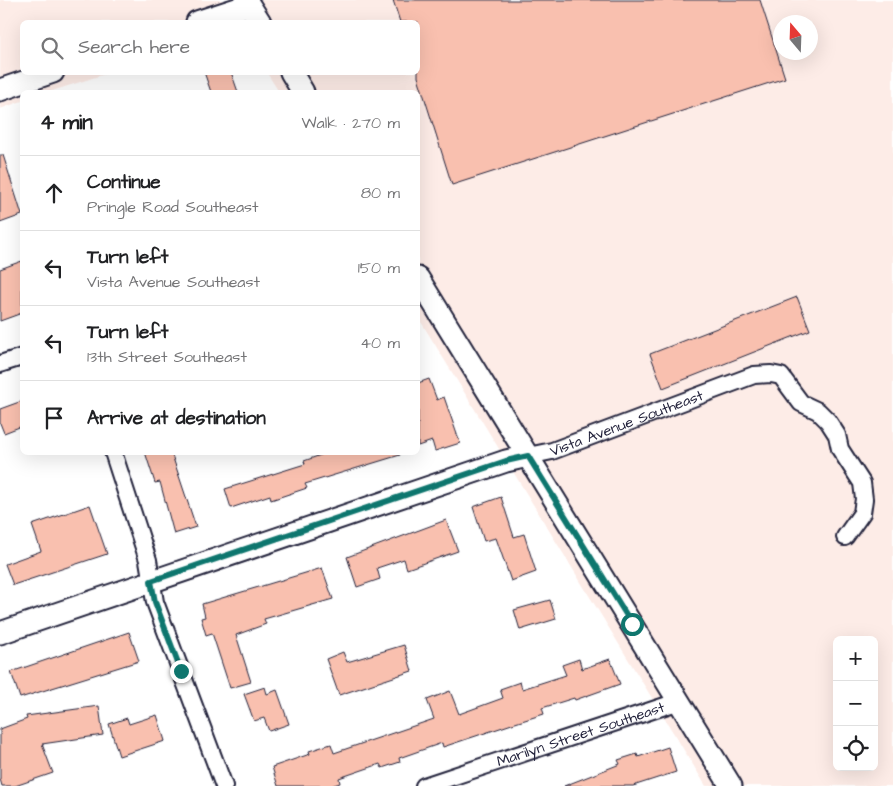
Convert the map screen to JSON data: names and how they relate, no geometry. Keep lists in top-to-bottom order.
{
  "streets": {
    "street": ["Vista Avenue Southeast", "Marilyn Street Southeast"]
  },
  "north": "top",
  "page": {
    "search": "Search here",
    "heading": ["4 min", "Walk · 270 m"],
    "list": [
      ["Continue", "Pringle Road Southeast", "80 m"],
      ["Turn left", "Vista Avenue Southeast", "150 m"],
      ["Turn left", "13th Street Southeast", "40 m"],
      "Arrive at destination"
    ],
    "map_buttons": ["+", "−"]
  }
}
